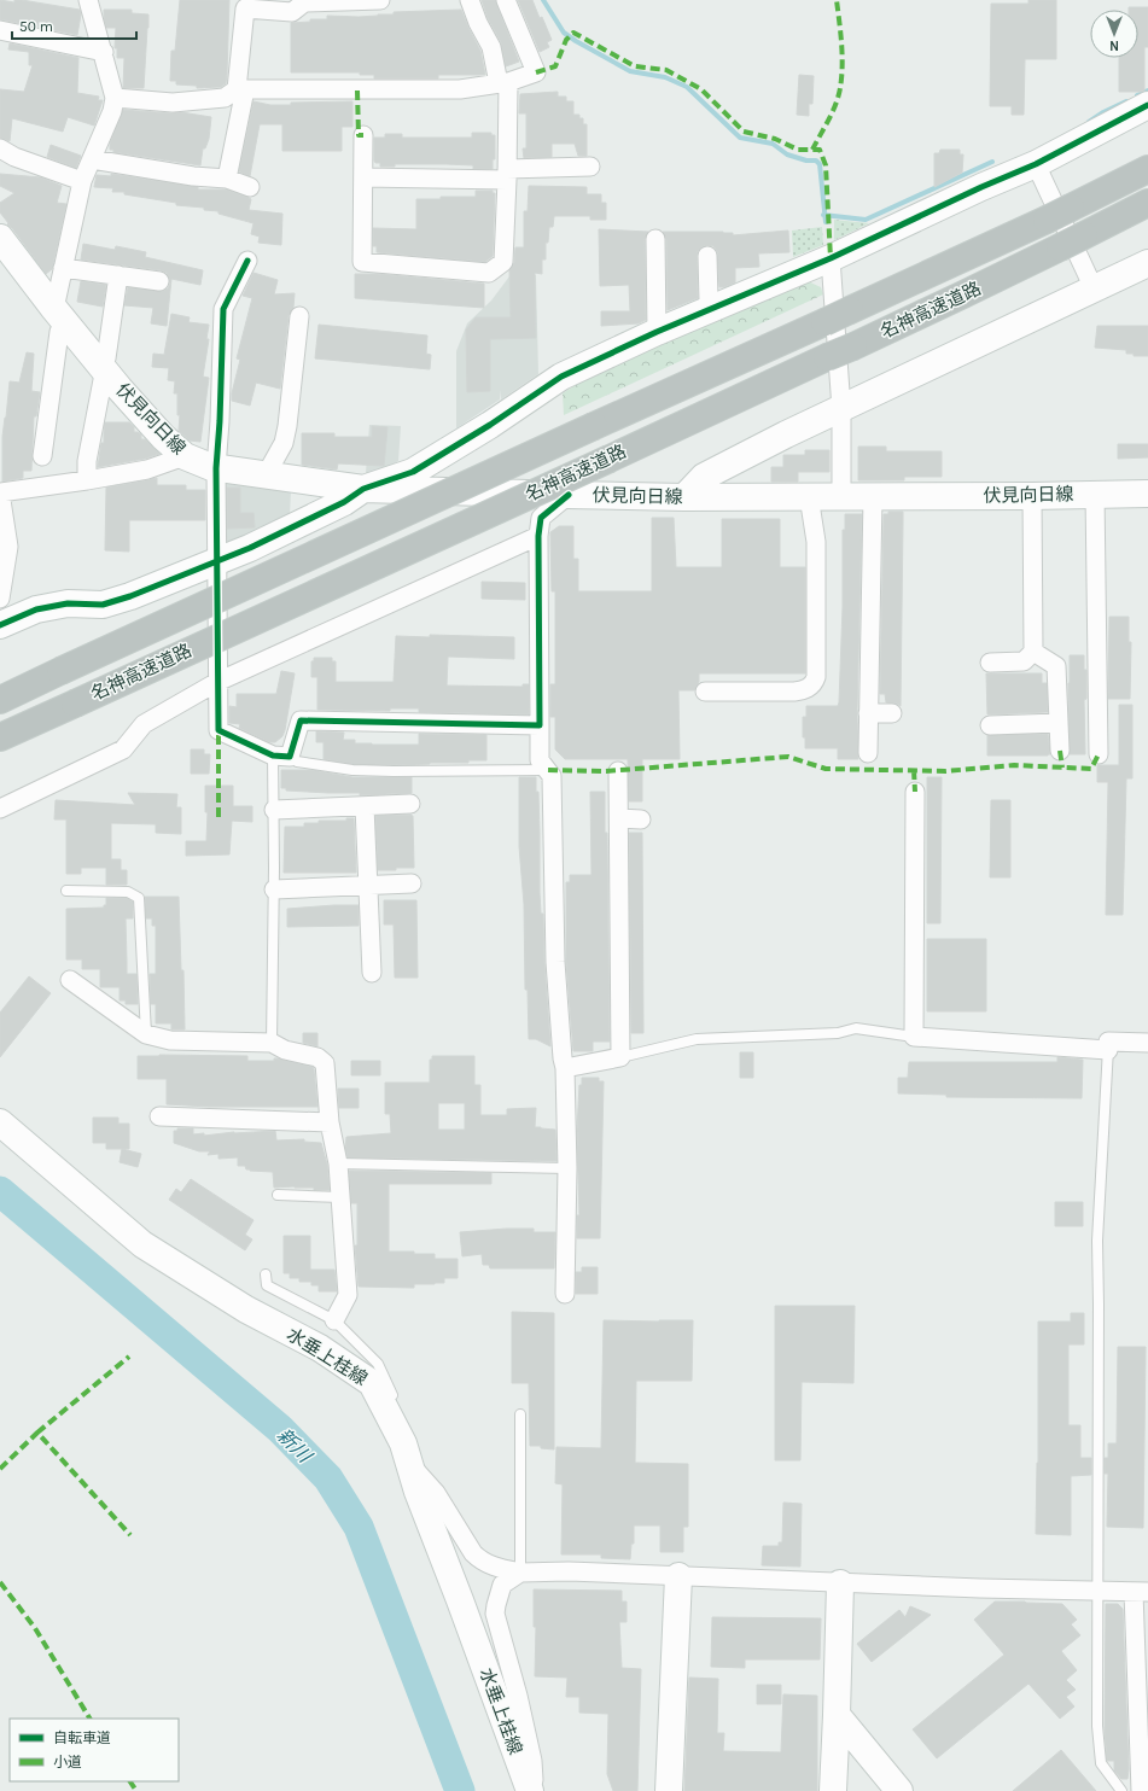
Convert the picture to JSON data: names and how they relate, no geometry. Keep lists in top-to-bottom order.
{
  "streets": {
    "highway": ["名神高速道路"],
    "street": ["伏見向日線", "水垂上桂線"]
  },
  "water": ["新川"],
  "legend": ["自転車道", "小道"],
  "scale_bar": "50 m",
  "north": "bottom"
}
